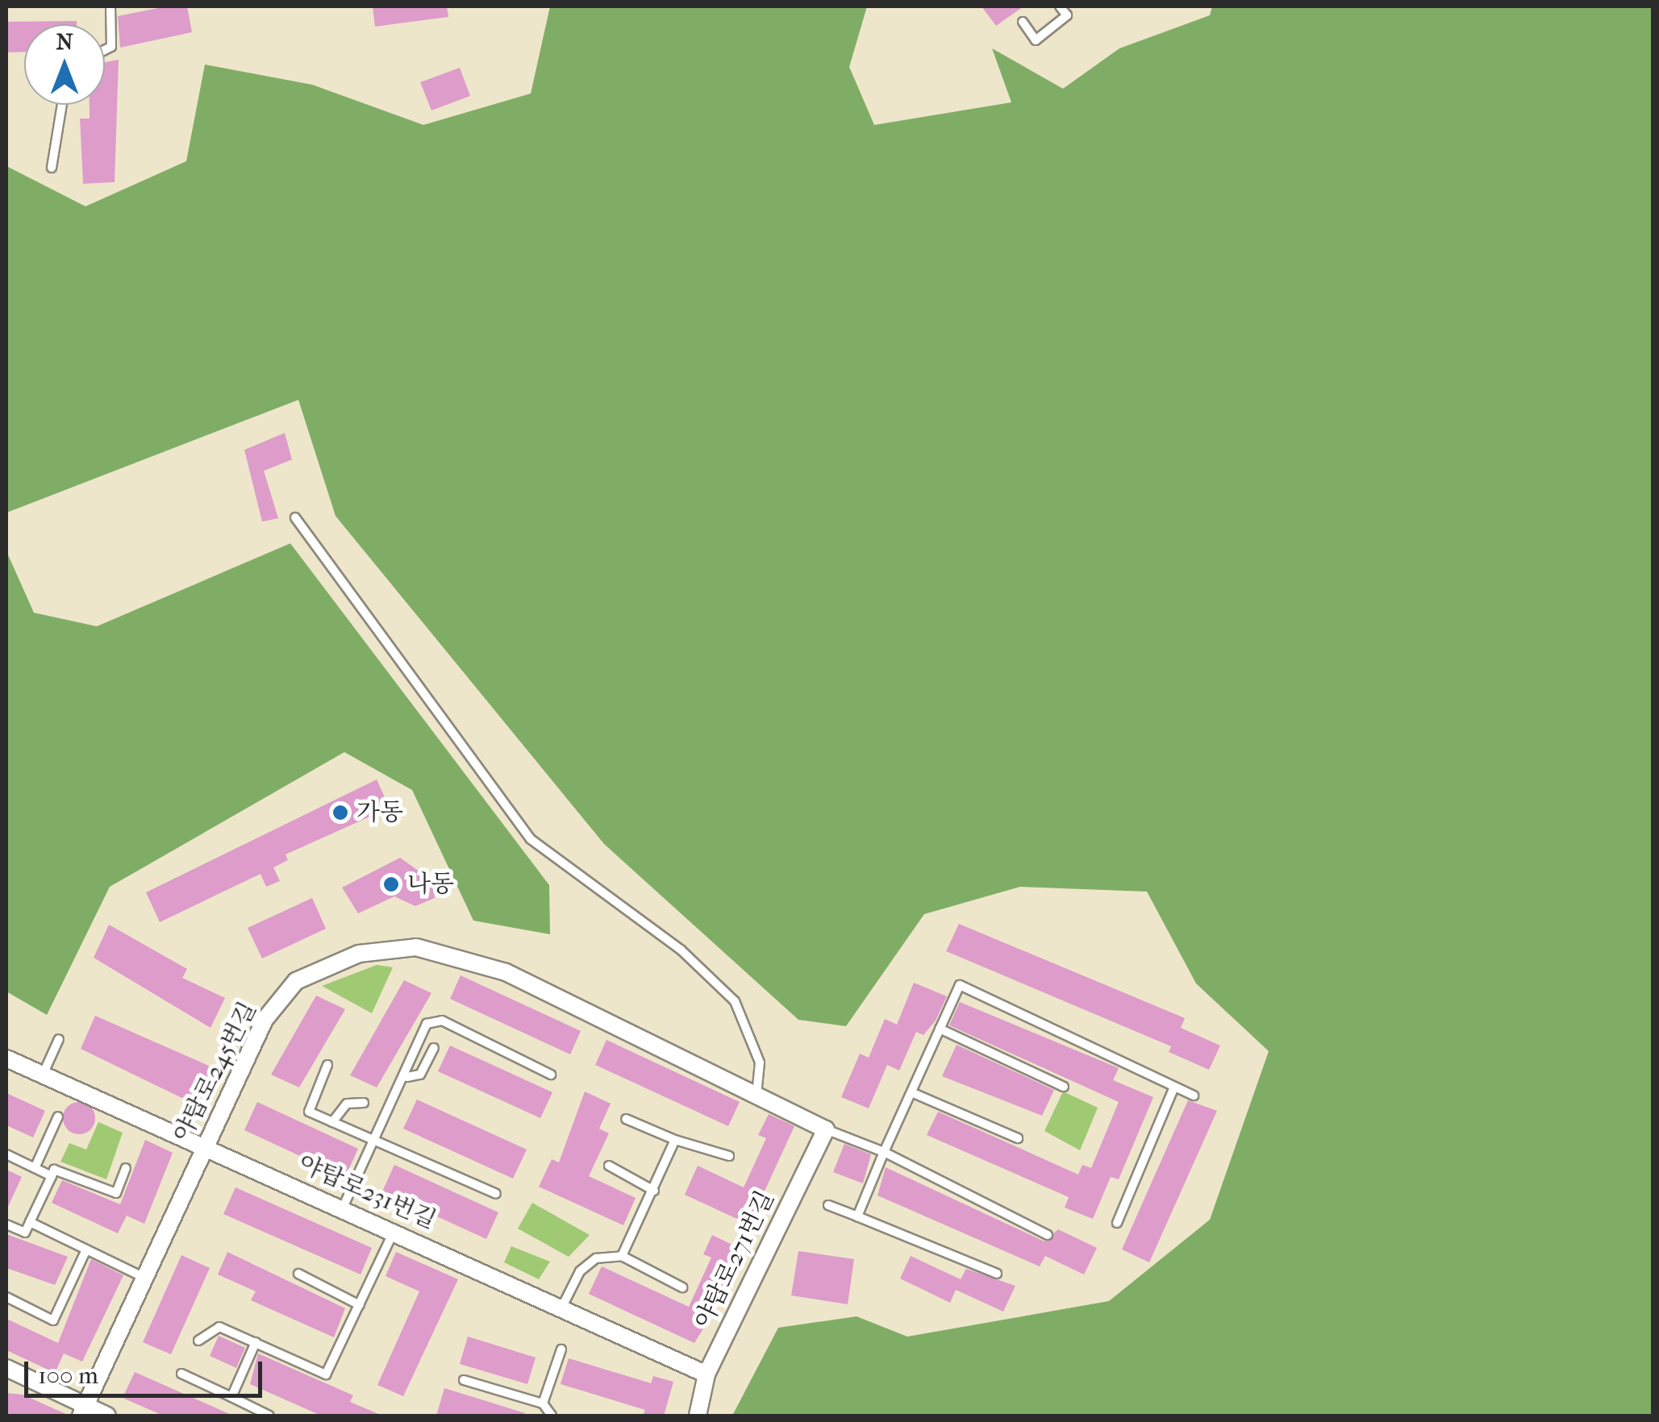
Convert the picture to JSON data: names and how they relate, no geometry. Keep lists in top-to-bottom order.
{
  "streets": {
    "street": ["야탑로245번길", "야탑로231번길", "야탑로271번길"]
  },
  "crossings": [
    ["야탑로245번길", "야탑로231번길"],
    ["야탑로245번길", "야탑로271번길"],
    ["야탑로231번길", "야탑로271번길"]
  ],
  "places": ["가동", "나동"],
  "scale_bar": "100 m",
  "north": "top"
}
